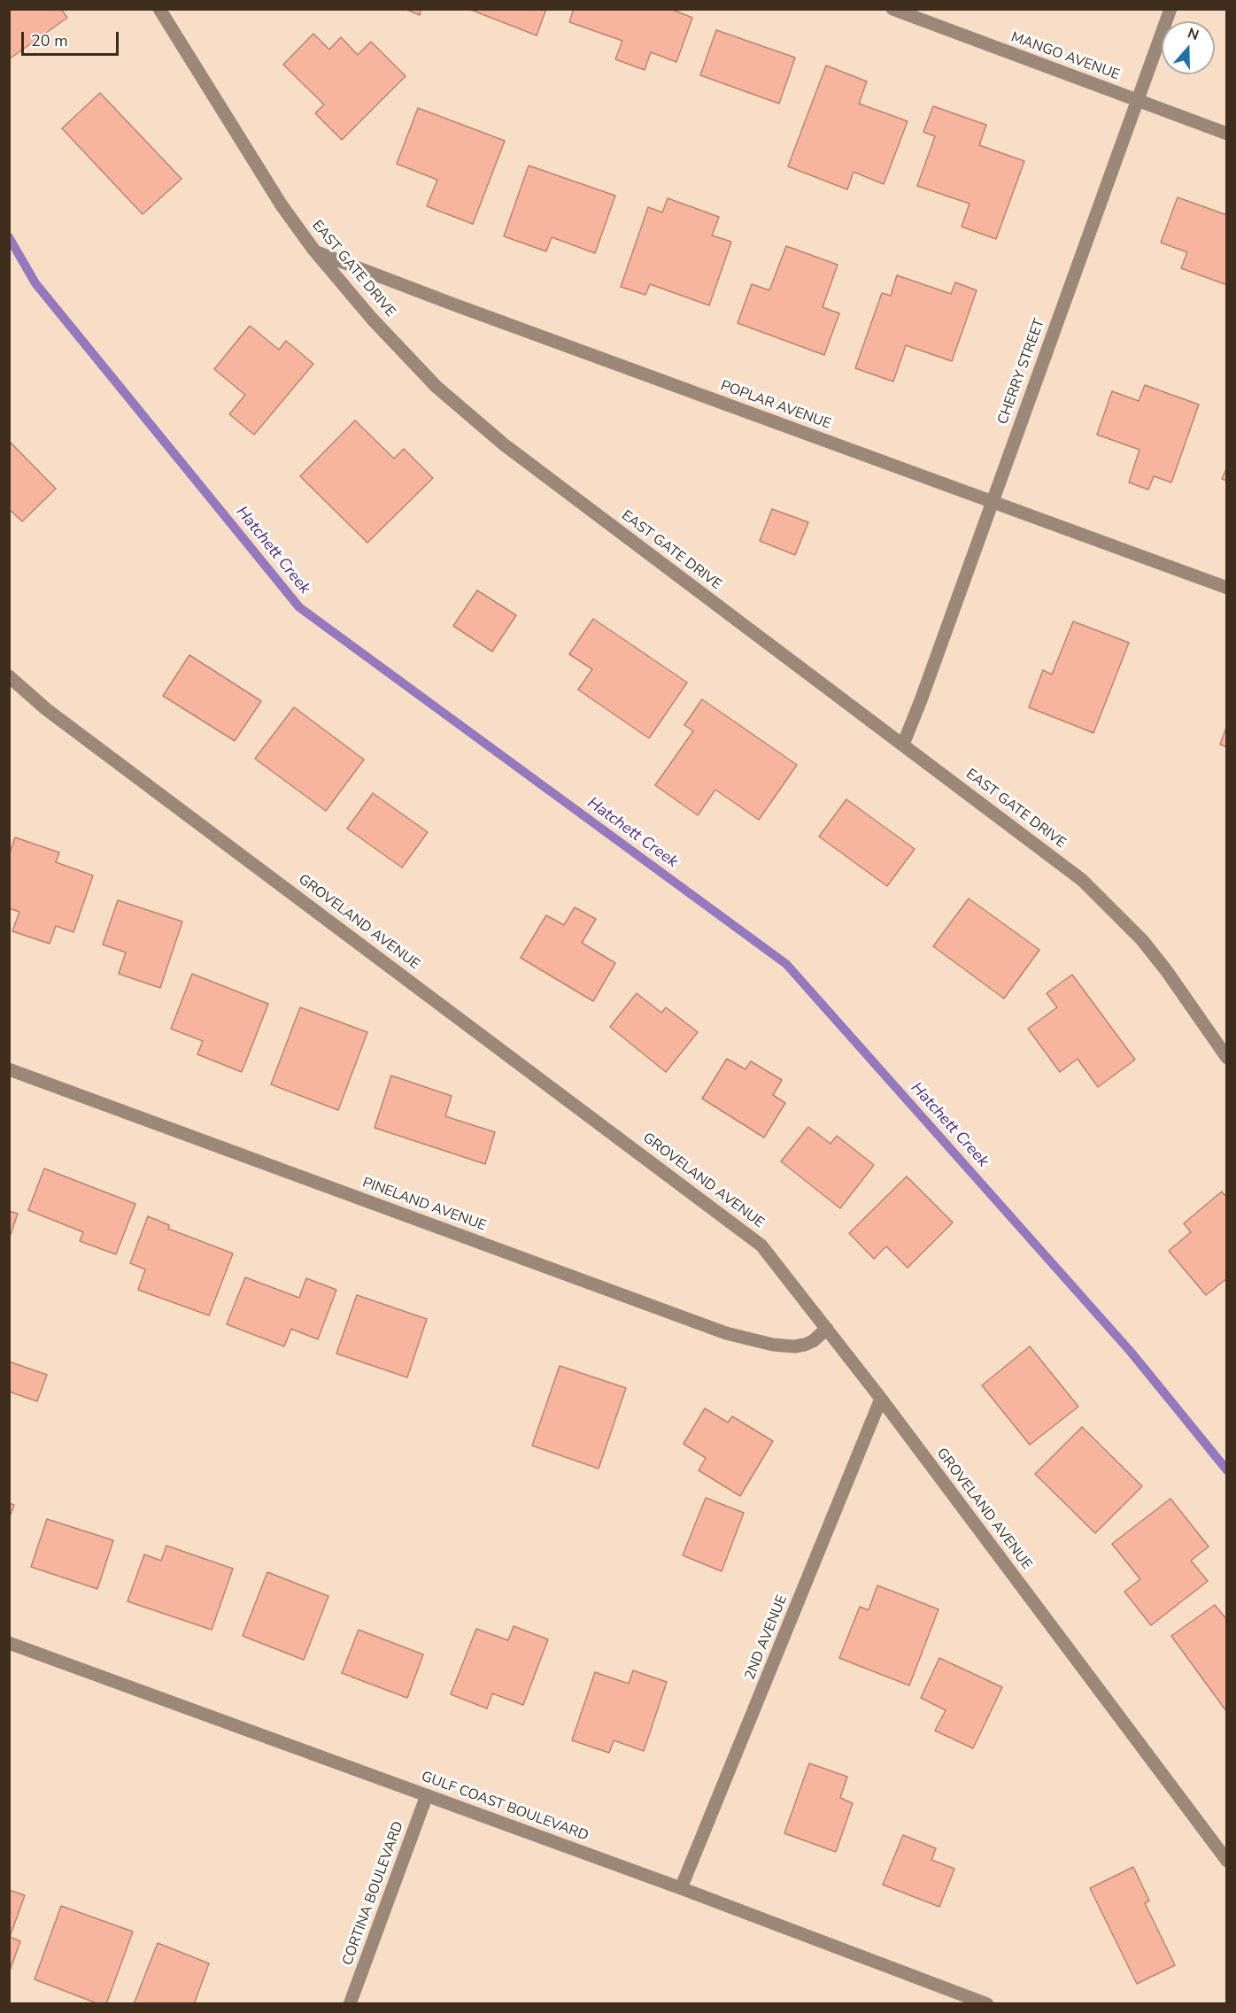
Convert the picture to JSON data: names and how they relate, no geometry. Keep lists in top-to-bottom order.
{
  "streets": {
    "street": [
      "MANGO AVENUE",
      "EAST GATE DRIVE",
      "CHERRY STREET",
      "POPLAR AVENUE",
      "GROVELAND AVENUE",
      "PINELAND AVENUE",
      "2ND AVENUE",
      "GULF COAST BOULEVARD",
      "CORTINA BOULEVARD"
    ]
  },
  "crossings": [
    ["MANGO AVENUE", "CHERRY STREET"],
    ["EAST GATE DRIVE", "CHERRY STREET"],
    ["EAST GATE DRIVE", "POPLAR AVENUE"],
    ["CHERRY STREET", "POPLAR AVENUE"],
    ["GROVELAND AVENUE", "PINELAND AVENUE"],
    ["GROVELAND AVENUE", "2ND AVENUE"],
    ["2ND AVENUE", "GULF COAST BOULEVARD"],
    ["GULF COAST BOULEVARD", "CORTINA BOULEVARD"]
  ],
  "water": ["Hatchett Creek"],
  "scale_bar": "20 m",
  "north": "top"
}
